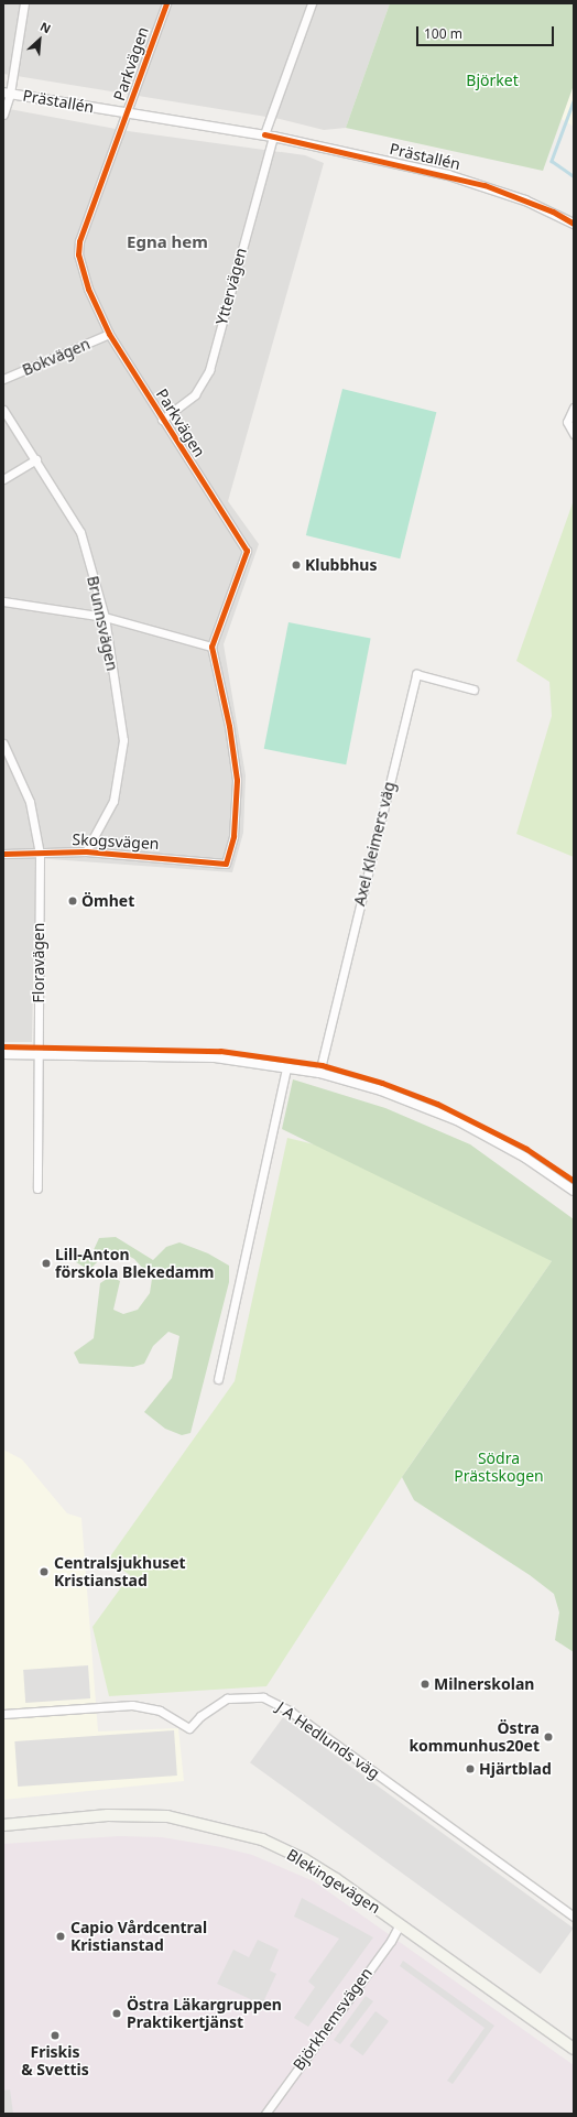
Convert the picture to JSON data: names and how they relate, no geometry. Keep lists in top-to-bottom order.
{
  "streets": {
    "main road": ["Blekingevägen"],
    "street": [
      "Parkvägen",
      "Prästallén",
      "Yttervägen",
      "Bokvägen",
      "Brunnsvägen",
      "Skogsvägen",
      "Axel Kleimers väg",
      "Floravägen",
      "J A Hedlunds väg",
      "Björkhemsvägen"
    ]
  },
  "crossings": [
    ["Parkvägen", "Prästallén"],
    ["Parkvägen", "Yttervägen"],
    ["Parkvägen", "Bokvägen"],
    ["Parkvägen", "Skogsvägen"],
    ["Prästallén", "Yttervägen"],
    ["Brunnsvägen", "Skogsvägen"],
    ["Skogsvägen", "Floravägen"],
    ["Blekingevägen", "Björkhemsvägen"]
  ],
  "districts": ["Egna hem"],
  "parks": ["Björket", "Södra Prästskogen"],
  "places": [
    "Klubbhus",
    "Ömhet",
    "Lill-Anton förskola Blekedamm",
    "Centralsjukhuset Kristianstad",
    "Milnerskolan",
    "Östra kommunhus20et",
    "Hjärtblad",
    "Capio Vårdcentral Kristianstad",
    "Östra Läkargruppen Praktikertjänst",
    "Friskis & Svettis"
  ],
  "scale_bar": "100 m",
  "north": "top right"
}
